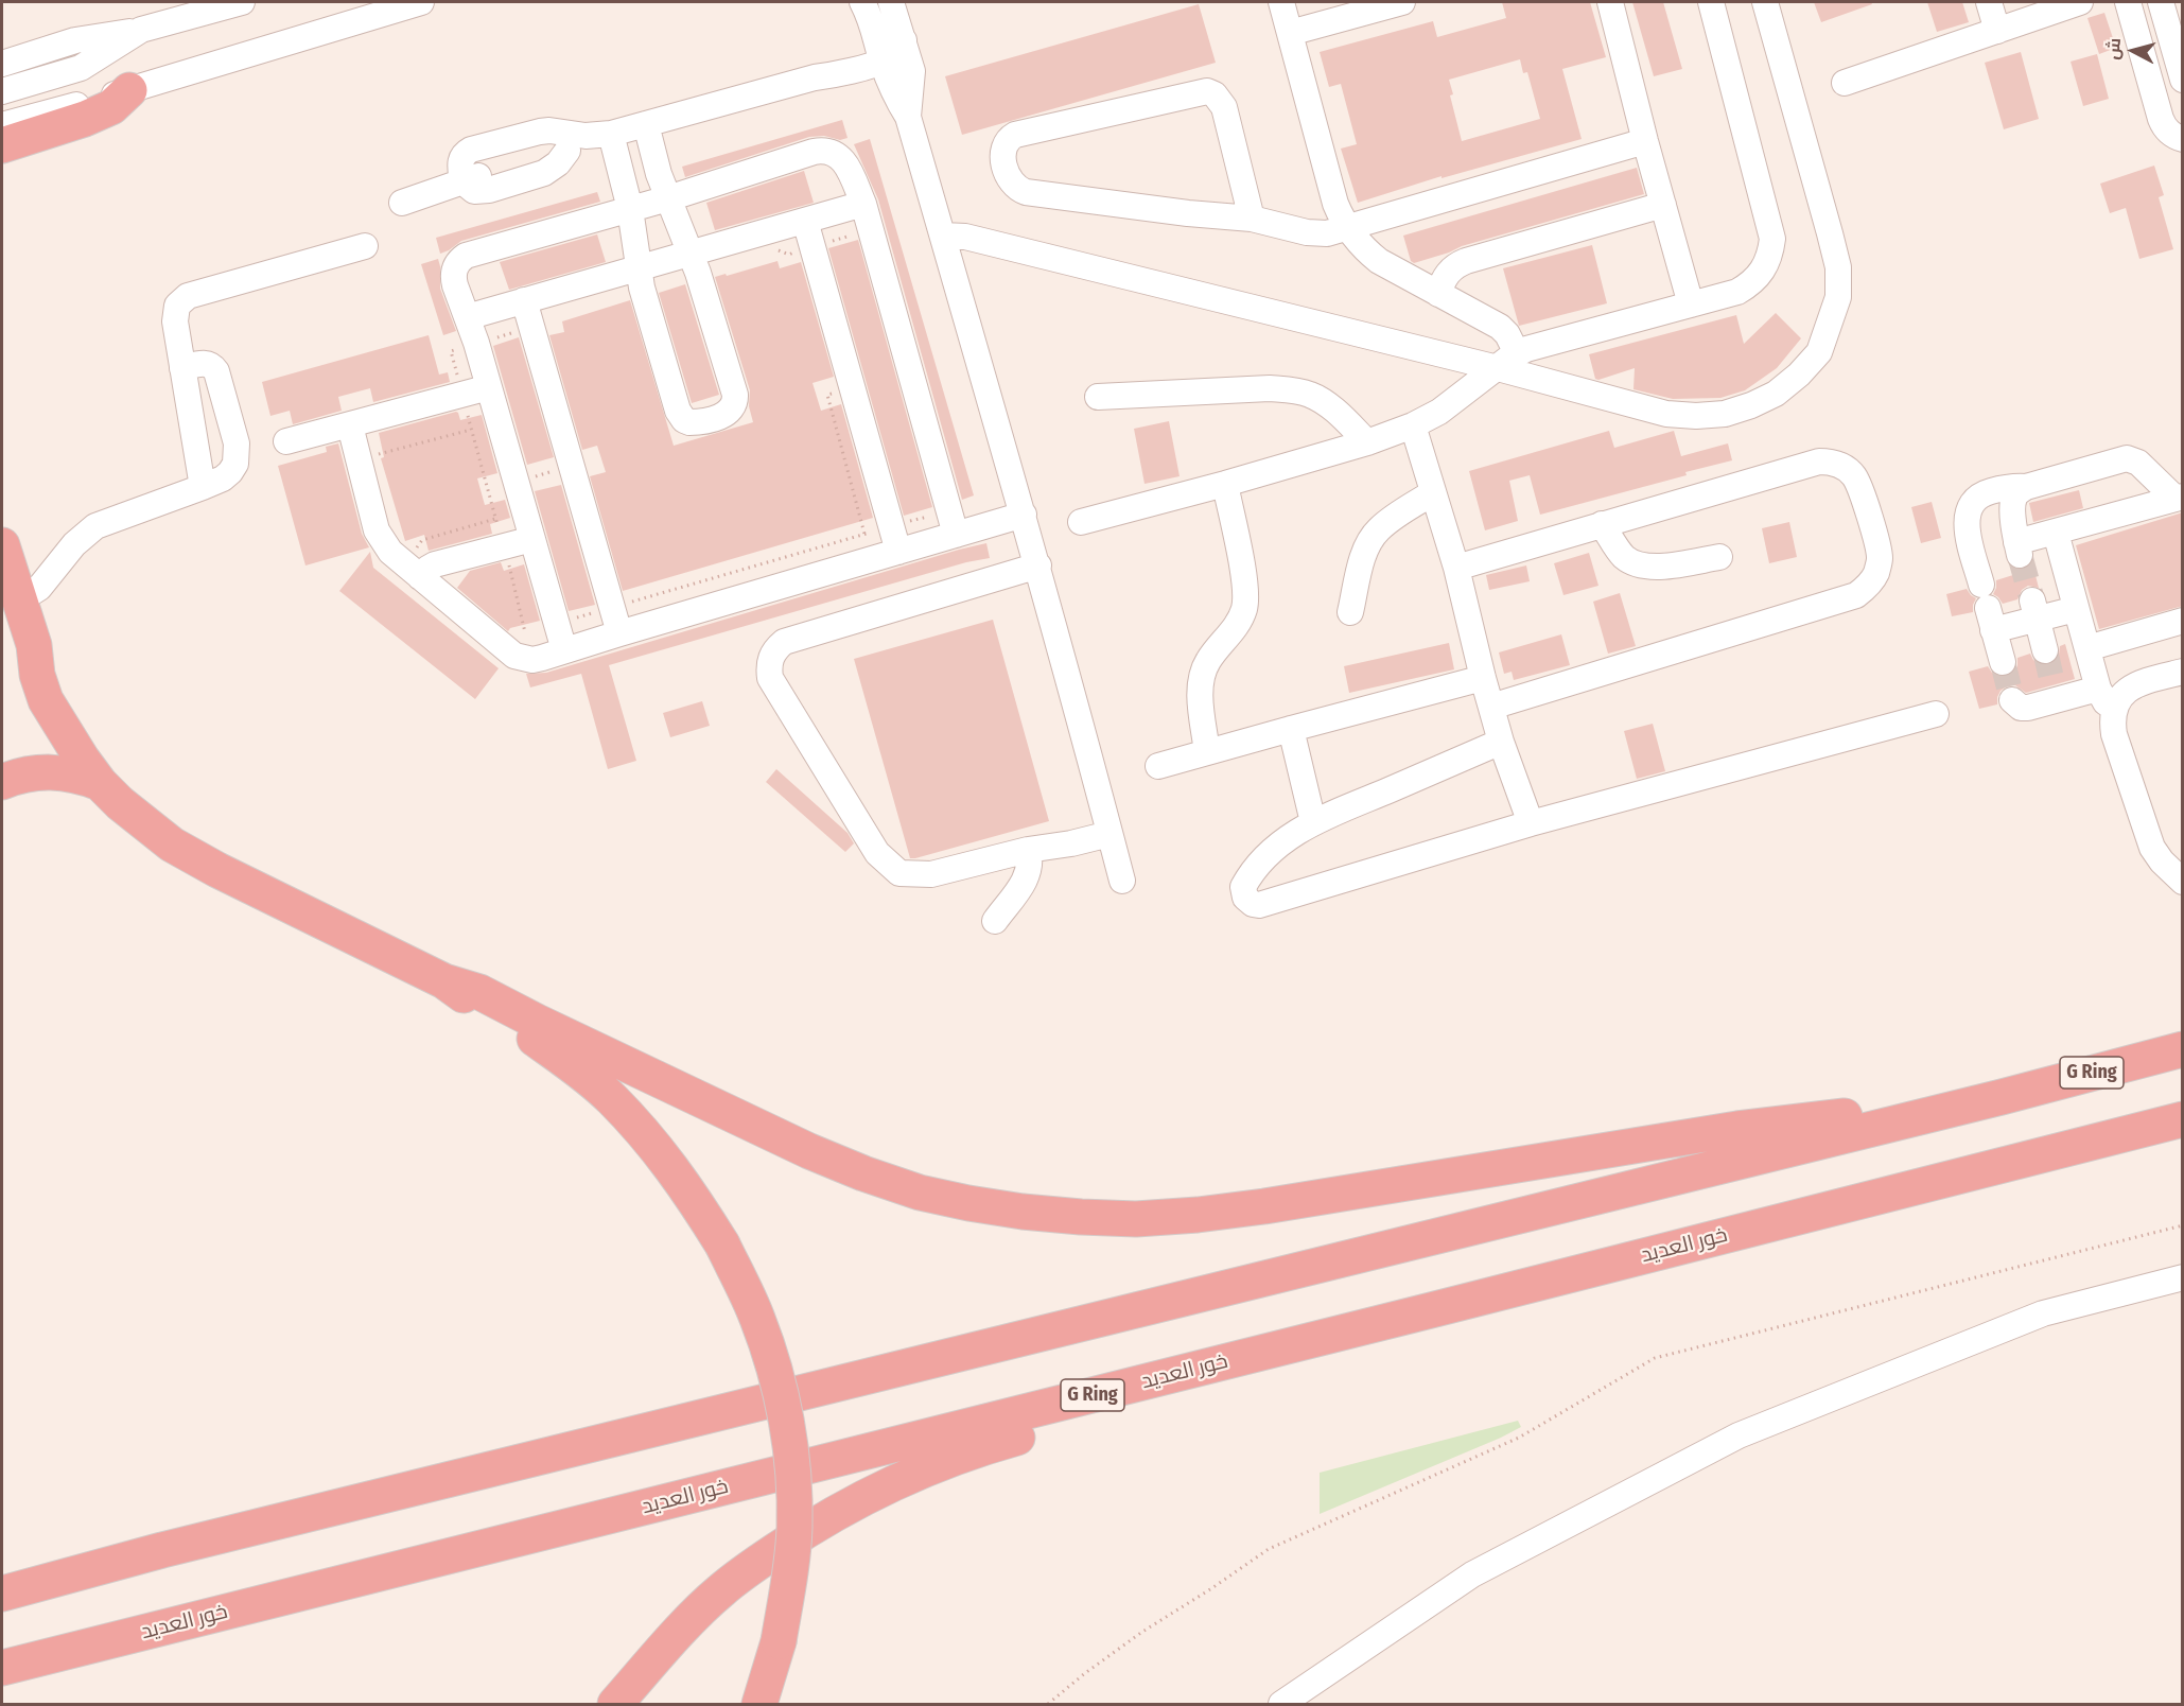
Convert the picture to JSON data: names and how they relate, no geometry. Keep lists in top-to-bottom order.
{
  "streets": {
    "highway": ["G Ring", "خور العديد"]
  },
  "north": "left"
}
